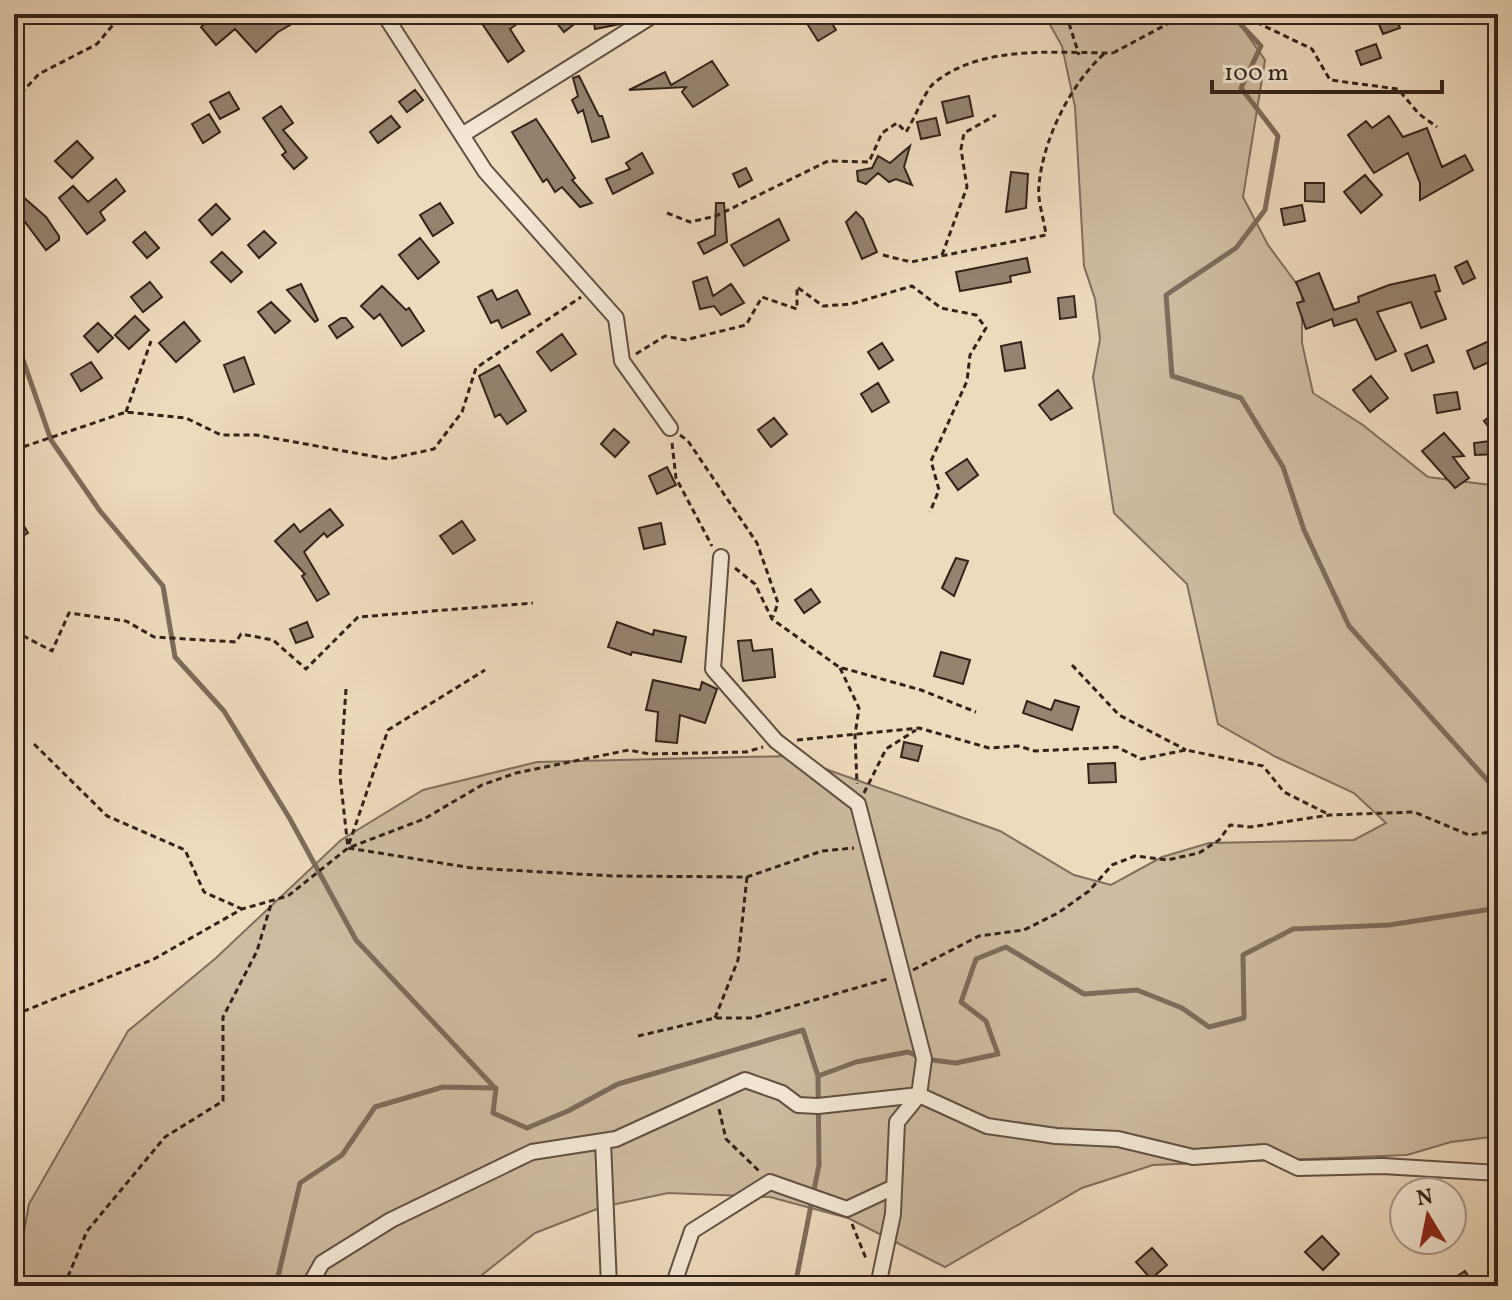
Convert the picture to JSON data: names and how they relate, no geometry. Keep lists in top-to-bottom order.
{
  "scale_bar": "100 m",
  "north": "top"
}
